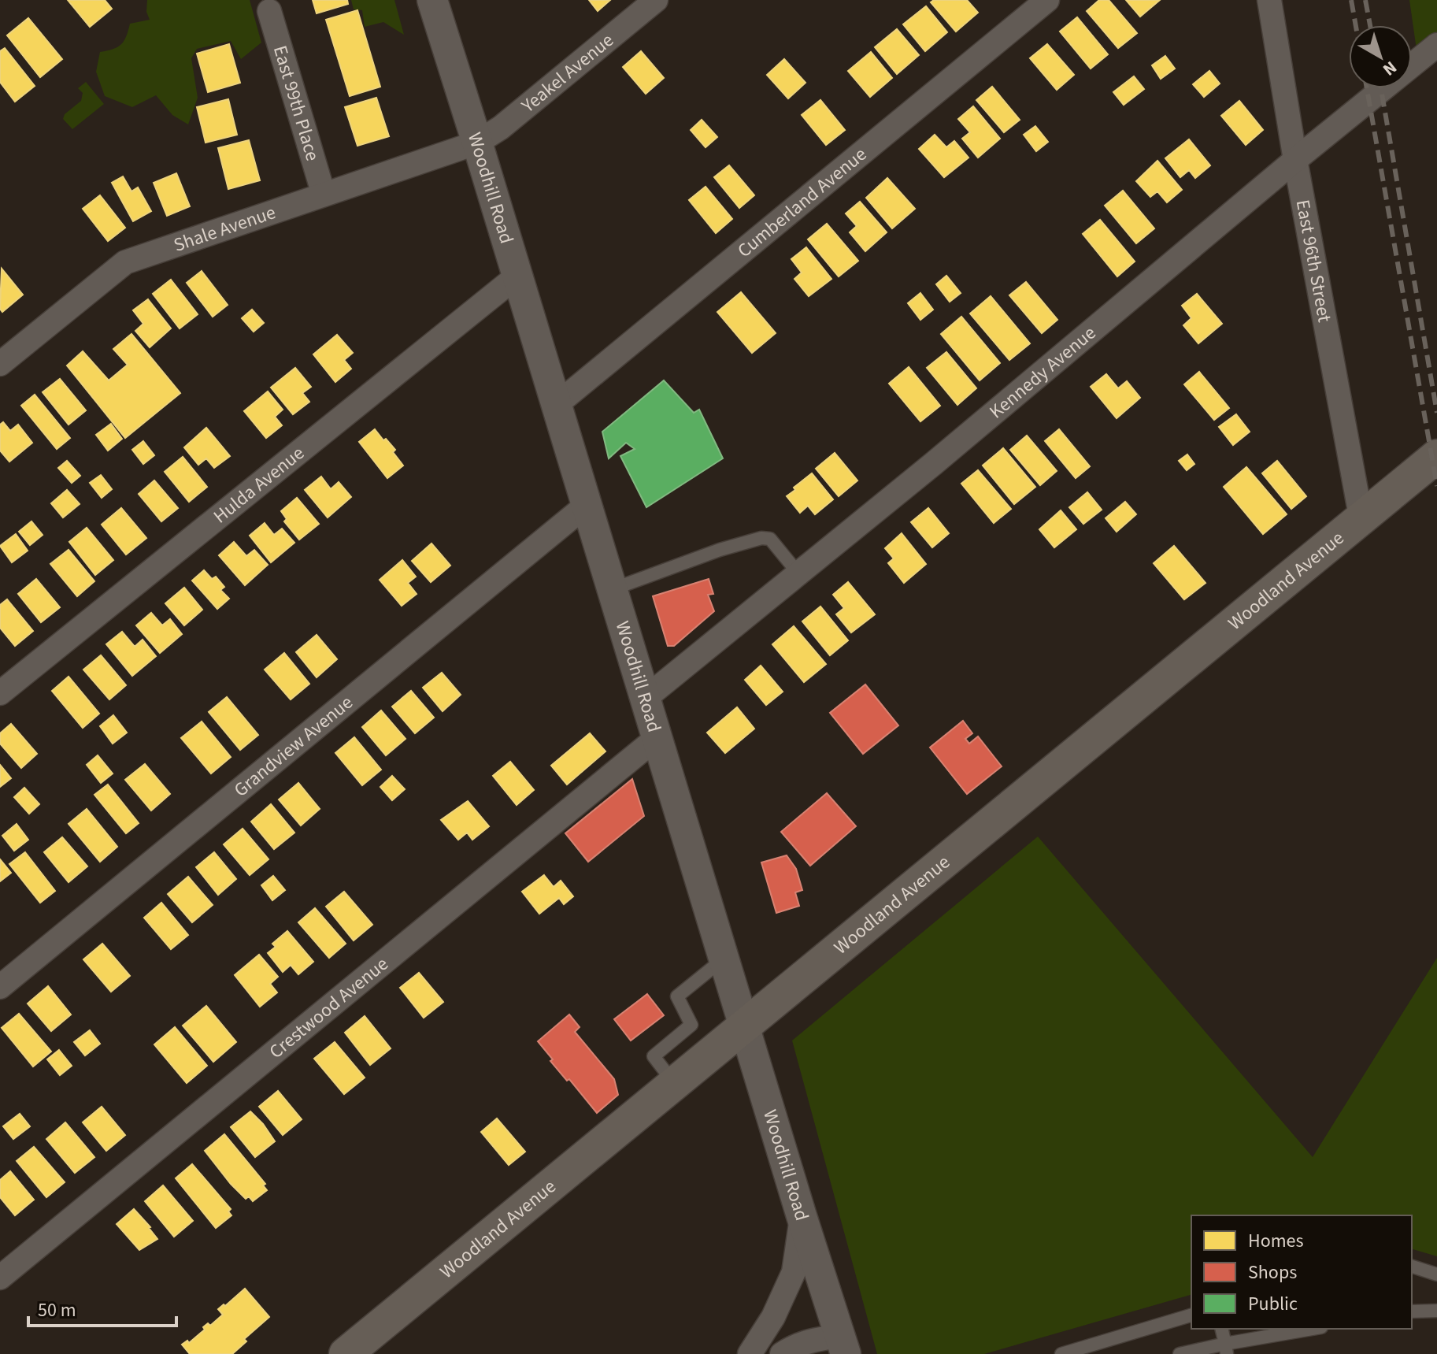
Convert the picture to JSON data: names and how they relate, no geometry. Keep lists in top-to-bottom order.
{
  "streets": {
    "main road": ["Woodland Avenue"],
    "street": [
      "Yeakel Avenue",
      "East 99th Place",
      "Woodhill Road",
      "Cumberland Avenue",
      "Shale Avenue",
      "East 96th Street",
      "Kennedy Avenue",
      "Hulda Avenue",
      "Grandview Avenue",
      "Crestwood Avenue"
    ]
  },
  "crossings": [
    ["Yeakel Avenue", "Woodhill Road"],
    ["Yeakel Avenue", "Shale Avenue"],
    ["East 99th Place", "Shale Avenue"],
    ["Woodhill Road", "Cumberland Avenue"],
    ["Woodhill Road", "Shale Avenue"],
    ["Woodhill Road", "Kennedy Avenue"],
    ["Woodhill Road", "Hulda Avenue"],
    ["Woodhill Road", "Woodland Avenue"],
    ["Woodhill Road", "Grandview Avenue"],
    ["Woodhill Road", "Crestwood Avenue"],
    ["East 96th Street", "Kennedy Avenue"],
    ["East 96th Street", "Woodland Avenue"]
  ],
  "legend": ["Homes", "Shops", "Public"],
  "scale_bar": "50 m",
  "north": "bottom right"
}
